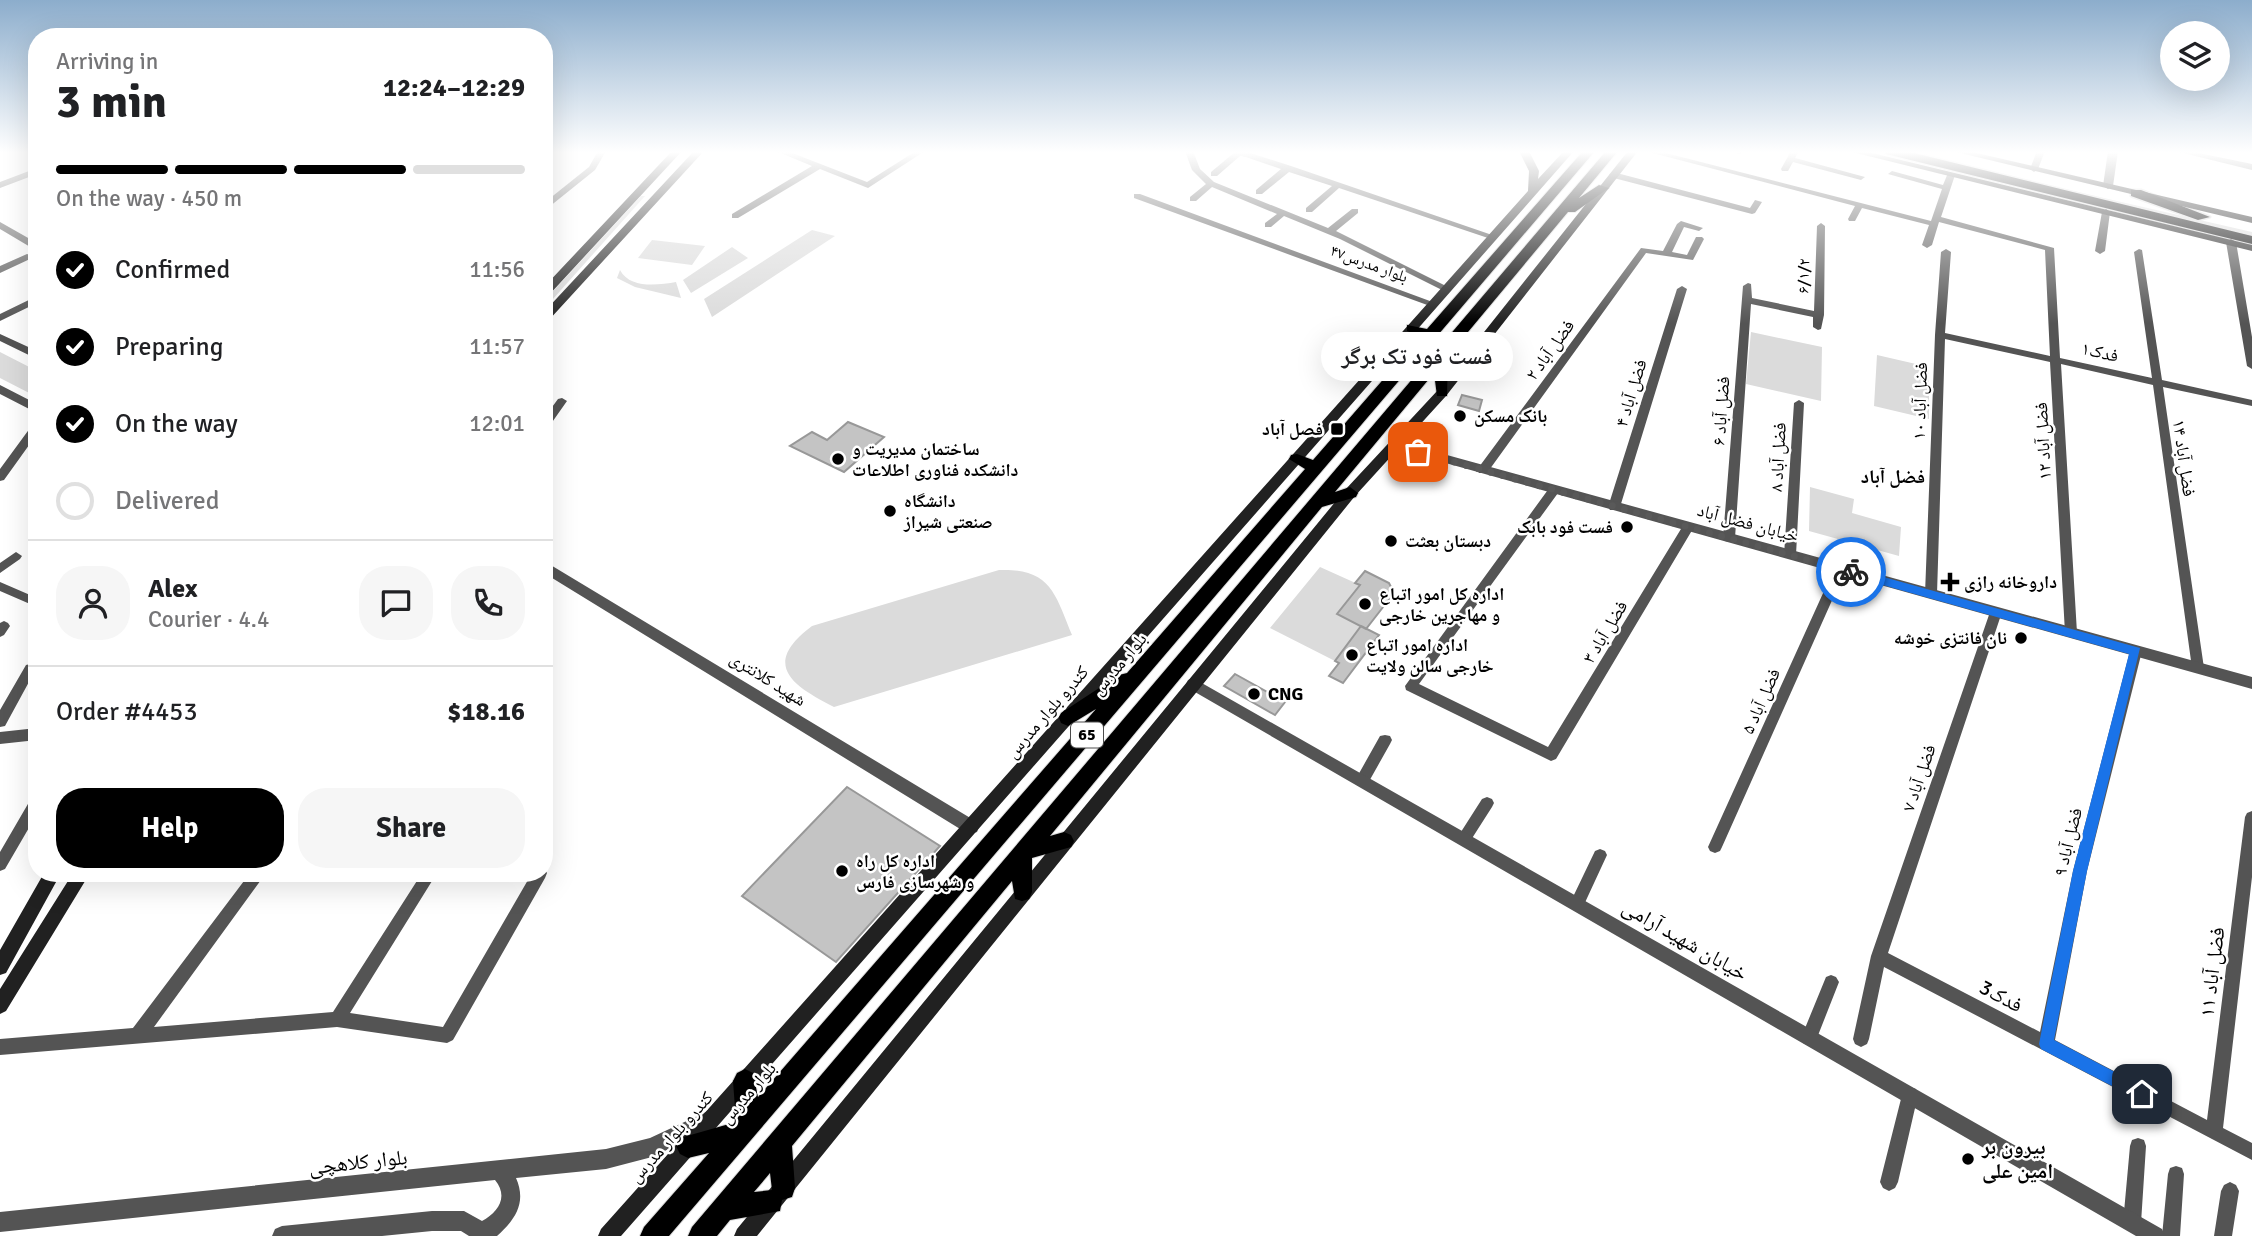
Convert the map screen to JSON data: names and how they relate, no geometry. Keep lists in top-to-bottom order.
{
  "streets": {
    "main road": ["بلوار مدرس", "کندرو بلوار مدرس", "65"],
    "street": [
      "بلوار مدرس۴۷",
      "۶/۱/۲",
      "فضل آباد ۲",
      "فدک۱",
      "فضل آباد ۴",
      "فضل آباد ۱۰",
      "فضل آباد ۶",
      "فضل آباد ۱۲",
      "فضل آباد ۸",
      "فضل آباد ۱۴",
      "خیابان فضل آباد",
      "فضل آباد ۳",
      "شهید کلانتری",
      "فضل آباد ۵",
      "فضل آباد ۷",
      "فضل آباد ۹",
      "خیابان شهید آرامی",
      "فضل آباد ۱۱",
      "فدک3",
      "بلوار کلاهچی"
    ]
  },
  "crossings": [
    ["بلوار مدرس۴۷", "کندرو بلوار مدرس"],
    ["فضل آباد ۲", "خیابان فضل آباد"],
    ["فدک۱", "فضل آباد ۱۰"],
    ["فدک۱", "فضل آباد ۱۲"],
    ["فدک۱", "فضل آباد ۱۴"],
    ["فضل آباد ۴", "خیابان فضل آباد"],
    ["فضل آباد ۱۰", "خیابان فضل آباد"],
    ["فضل آباد ۶", "خیابان فضل آباد"],
    ["فضل آباد ۱۲", "خیابان فضل آباد"],
    ["فضل آباد ۸", "خیابان فضل آباد"],
    ["فضل آباد ۱۴", "خیابان فضل آباد"],
    ["خیابان فضل آباد", "فضل آباد ۳"],
    ["خیابان فضل آباد", "فضل آباد ۵"],
    ["خیابان فضل آباد", "فضل آباد ۷"],
    ["خیابان فضل آباد", "فضل آباد ۹"],
    ["شهید کلانتری", "کندرو بلوار مدرس"],
    ["کندرو بلوار مدرس", "بلوار کلاهچی"],
    ["فضل آباد ۷", "فدک3"],
    ["فضل آباد ۹", "فدک3"],
    ["فضل آباد ۱۱", "فدک3"]
  ],
  "districts": ["فضل آباد"],
  "places": {
    "other": [
      "بانک مسکن",
      "فست فود تک برگر",
      "ساختمان مدیریت و دانشکده فناوری اطلاعات",
      "دانشگاه صنعتی شیراز",
      "فست فود بابک",
      "دبستان بعثت",
      "اداره کل امور اتباع و مهاجرین خارجی",
      "نان فانتزی خوشه",
      "اداره امور اتباع خارجی سالن ولایت",
      "CNG",
      "اداره کل راه و شهرسازی فارس",
      "بیرون بر امین علی"
    ],
    "transit": ["فصل آباد"],
    "health": ["داروخانه رازی"]
  },
  "page": {
    "heading": ["3 min", "Arriving in", "12:24–12:29"],
    "panel": [
      "Alex",
      "Courier · 4.4",
      "Order #4453",
      "$18.16"
    ],
    "bar": "On the way · 450 m",
    "list": [
      ["Confirmed", "11:56"],
      ["Preparing", "11:57"],
      ["On the way", "12:01"],
      "Delivered"
    ],
    "bubble": "فست فود تک برگر",
    "buttons": ["Help", "Share"]
  }
}
